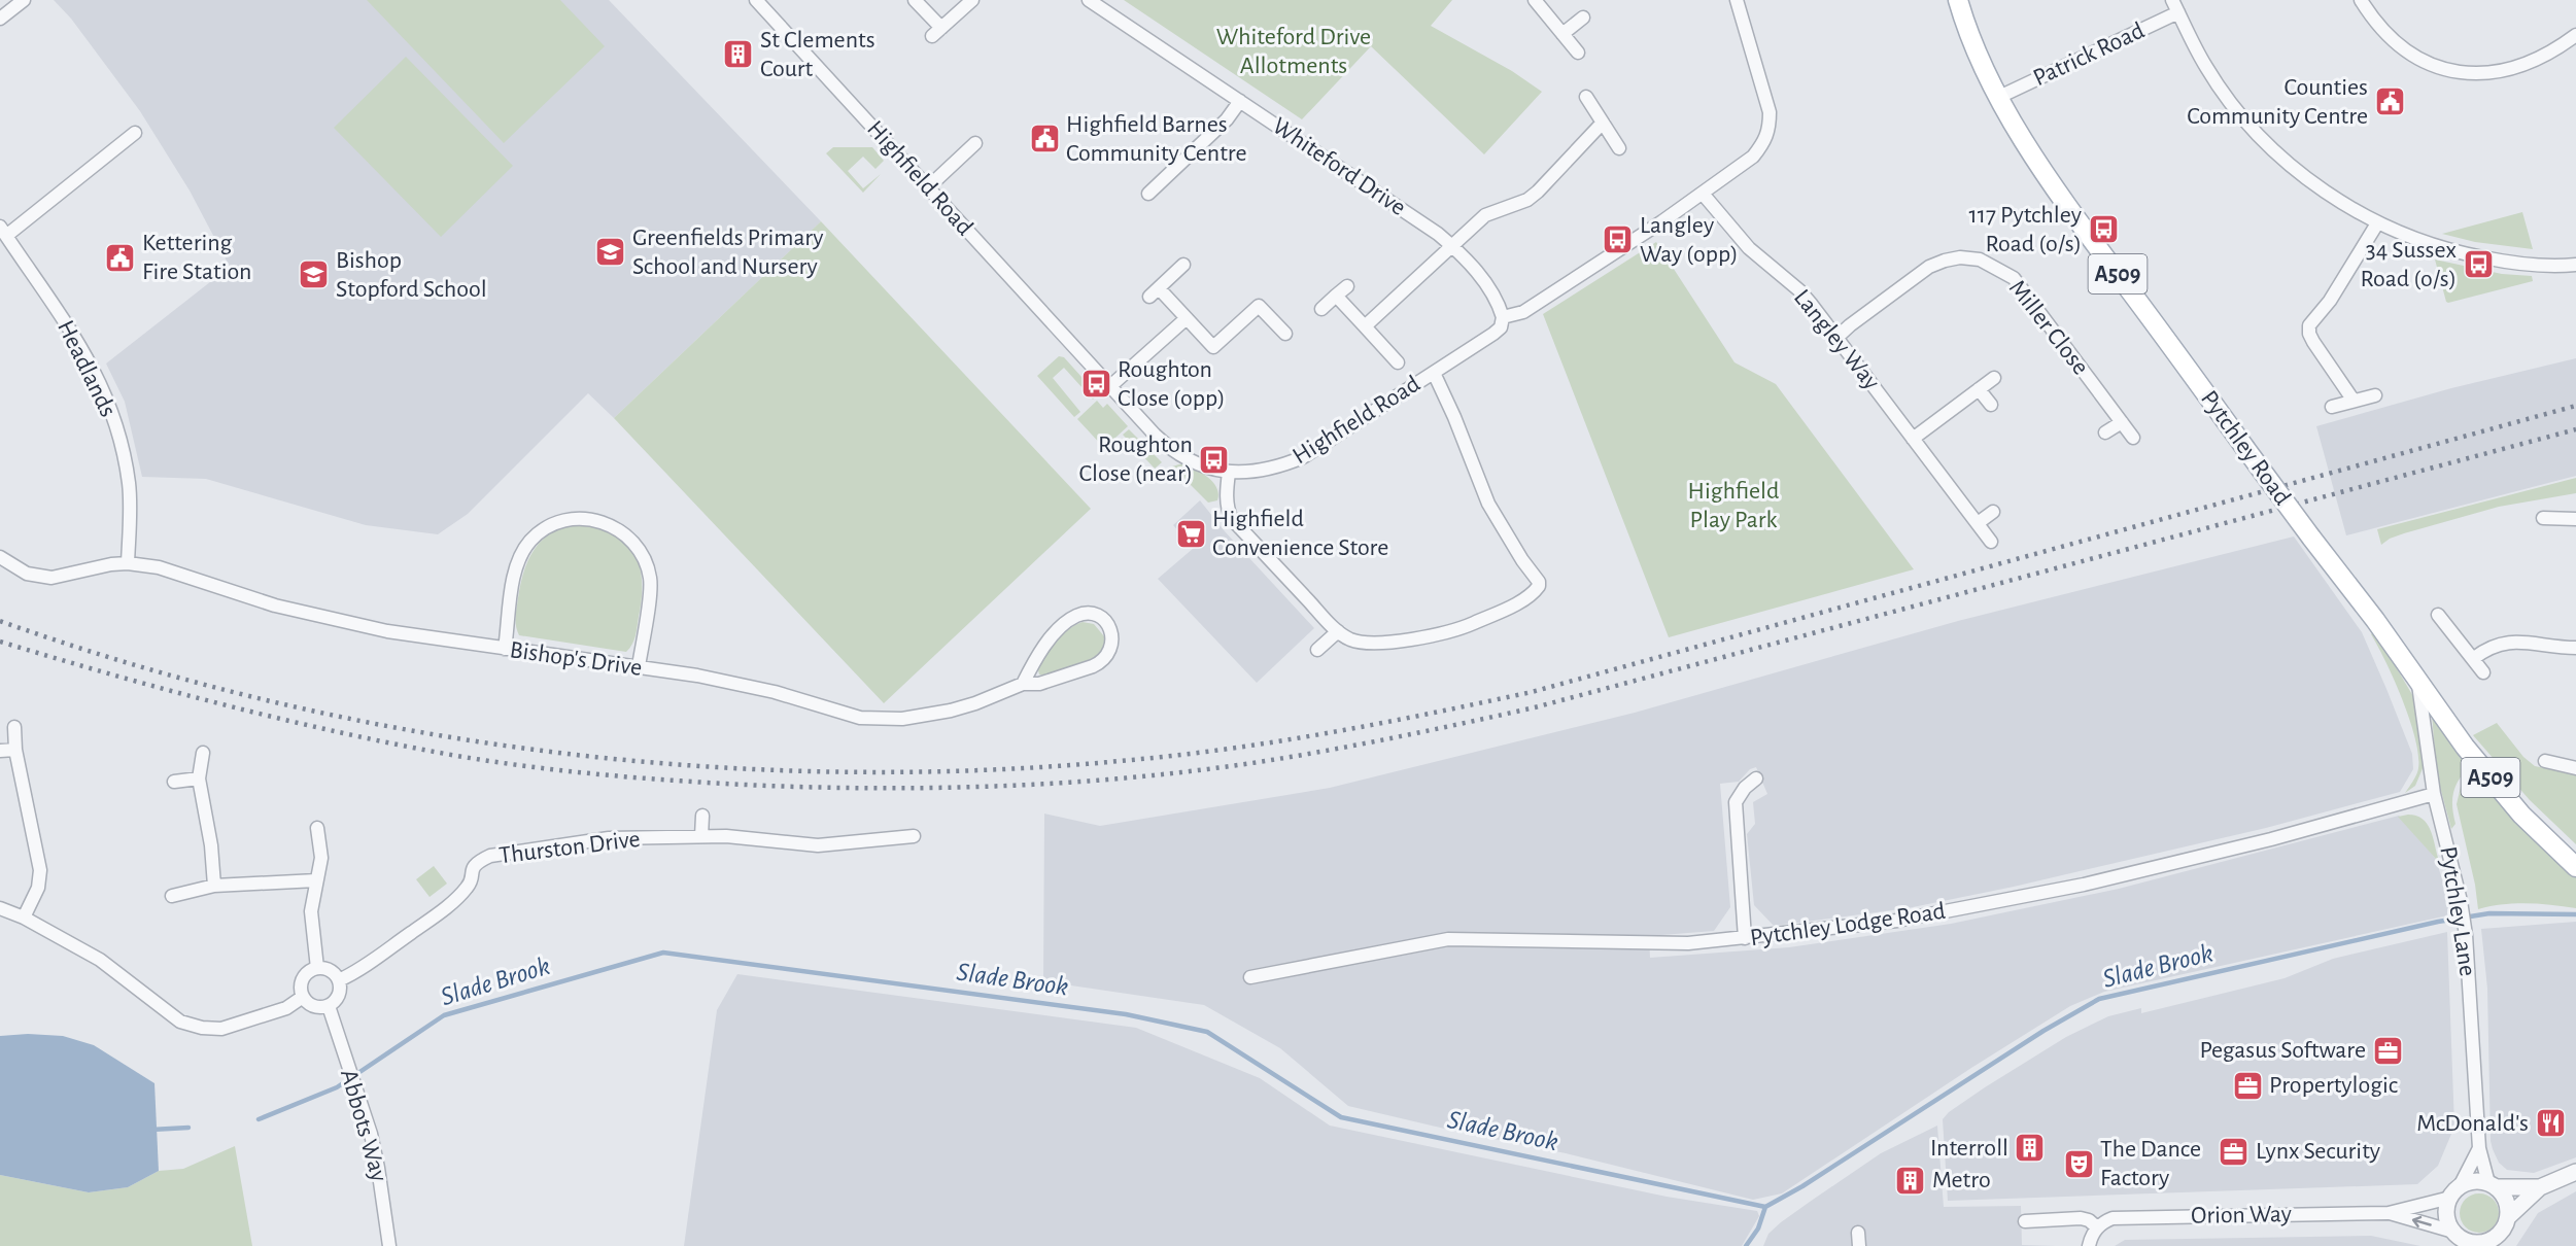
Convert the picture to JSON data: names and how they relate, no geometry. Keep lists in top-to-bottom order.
{
  "streets": {
    "main road": ["A509", "Pytchley Road"],
    "street": [
      "Patrick Road",
      "Whiteford Drive",
      "Highfield Road",
      "Miller Close",
      "Langley Way",
      "Headlands",
      "Bishop's Drive",
      "Thurston Drive",
      "Pytchley Lane",
      "Pytchley Lodge Road",
      "Abbots Way",
      "Orion Way"
    ]
  },
  "crossings": [
    ["Patrick Road", "Pytchley Road"],
    ["Whiteford Drive", "Highfield Road"],
    ["Highfield Road", "Langley Way"],
    ["Miller Close", "Langley Way"],
    ["Headlands", "Bishop's Drive"],
    ["Pytchley Road", "Pytchley Lane"],
    ["Thurston Drive", "Abbots Way"],
    ["Pytchley Lane", "Pytchley Lodge Road"],
    ["Pytchley Lane", "Orion Way"]
  ],
  "water": ["Slade Brook"],
  "parks": ["Whiteford Drive Allotments", "Highfield Play Park"],
  "places": {
    "building": ["St Clements Court", "Interroll", "Metro"],
    "public building": ["Counties Community Centre", "Highfield Barnes Community Centre", "Kettering Fire Station"],
    "bus stop": [
      "117 Pytchley Road (o/s)",
      "Langley Way (opp)",
      "34 Sussex Road (o/s)",
      "Roughton Close (opp)",
      "Roughton Close (near)"
    ],
    "school or university": ["Greenfields Primary School and Nursery", "Bishop Stopford School"],
    "supermarket": ["Highfield Convenience Store"],
    "office": ["Pegasus Software", "Propertylogic", "Lynx Security"],
    "restaurant": ["McDonald's"],
    "theatre": ["The Dance Factory"]
  }
}
